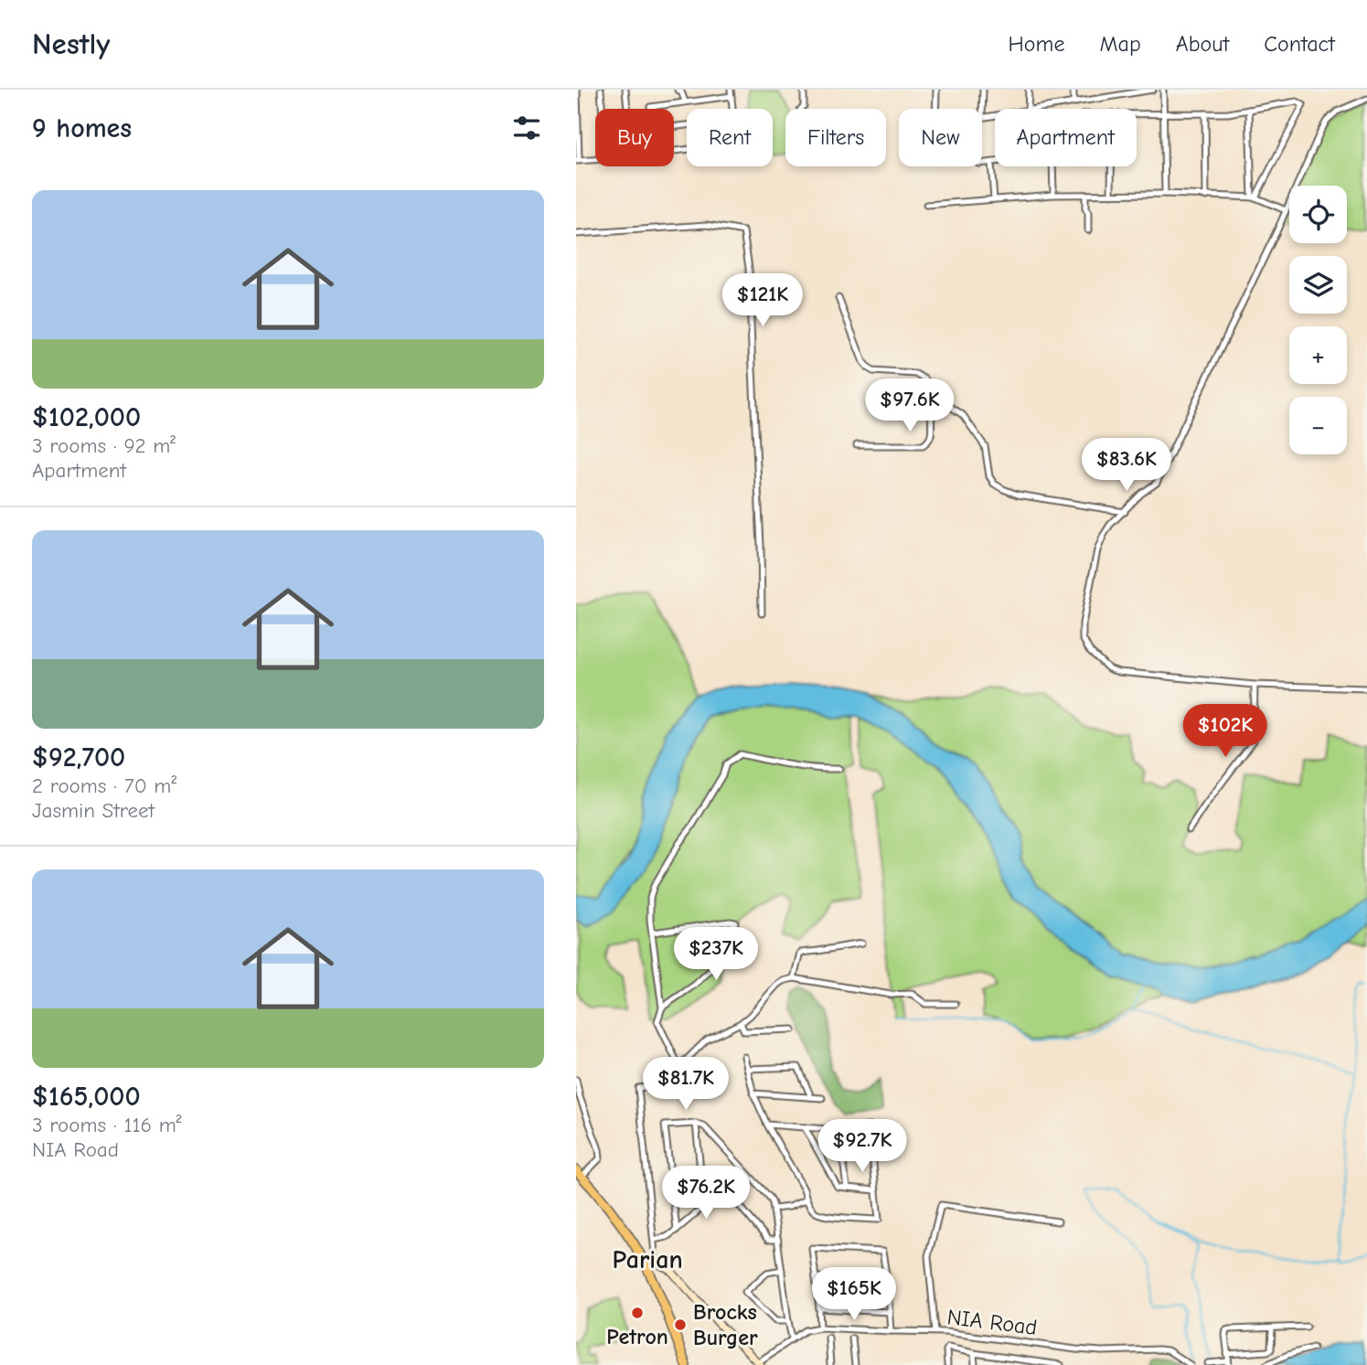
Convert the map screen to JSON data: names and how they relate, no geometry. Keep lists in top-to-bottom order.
{
  "streets": {
    "street": ["NIA Road"]
  },
  "districts": ["Parian"],
  "places": ["Petron", "Brocks Burger"],
  "page": {
    "header": "Nestly",
    "nav": [
      "Home",
      "Map",
      "About",
      "Contact"
    ],
    "heading": "9 homes",
    "chip": [
      "Buy",
      "Rent",
      "Filters",
      "New",
      "Apartment"
    ],
    "list": [
      {
        "name": "$102,000",
        "note": "3 rooms · 92 m² · Apartment"
      },
      {
        "name": "$92,700",
        "note": "2 rooms · 70 m² · Jasmin Street"
      },
      {
        "name": "$165,000",
        "note": "3 rooms · 116 m² · NIA Road"
      }
    ],
    "map_buttons": ["+", "−"],
    "price": [
      "$121K",
      "$97.6K",
      "$83.6K",
      "$102K",
      "$237K",
      "$81.7K",
      "$92.7K",
      "$76.2K",
      "$165K"
    ]
  }
}
